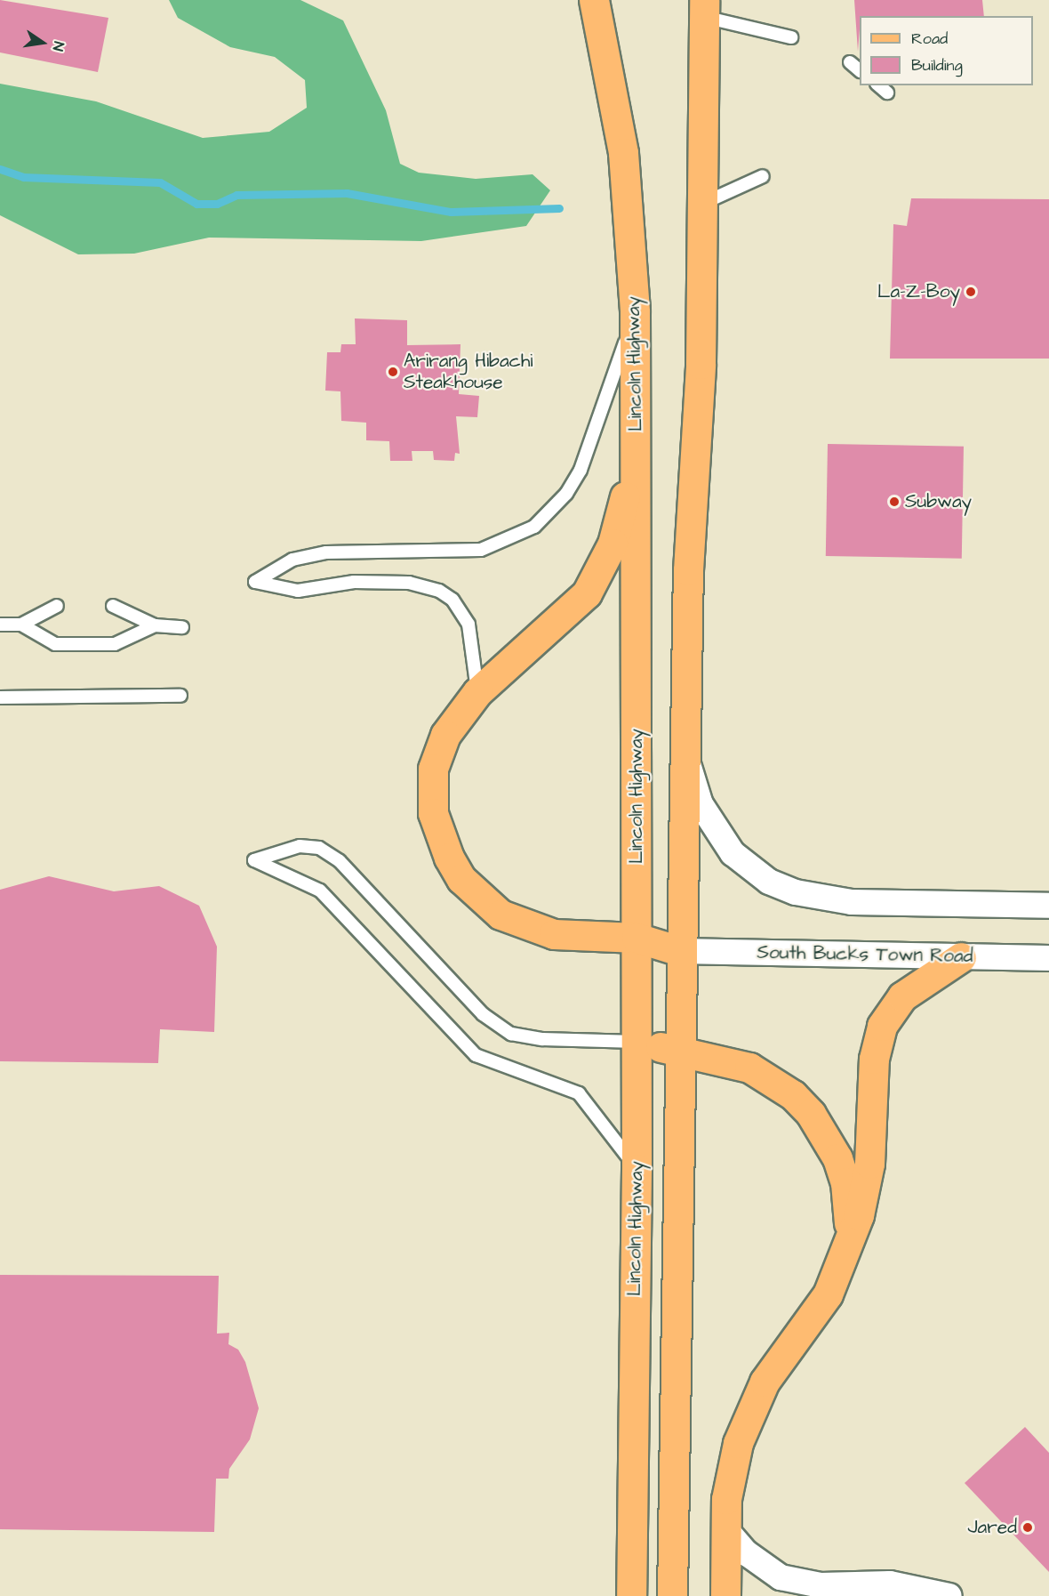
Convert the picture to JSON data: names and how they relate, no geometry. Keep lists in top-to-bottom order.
{
  "streets": {
    "main road": ["Lincoln Highway"],
    "street": ["South Bucks Town Road"]
  },
  "places": [
    "La-Z-Boy",
    "Arirang Hibachi Steakhouse",
    "Subway",
    "Jared"
  ],
  "legend": ["Road", "Building"],
  "north": "right"
}
